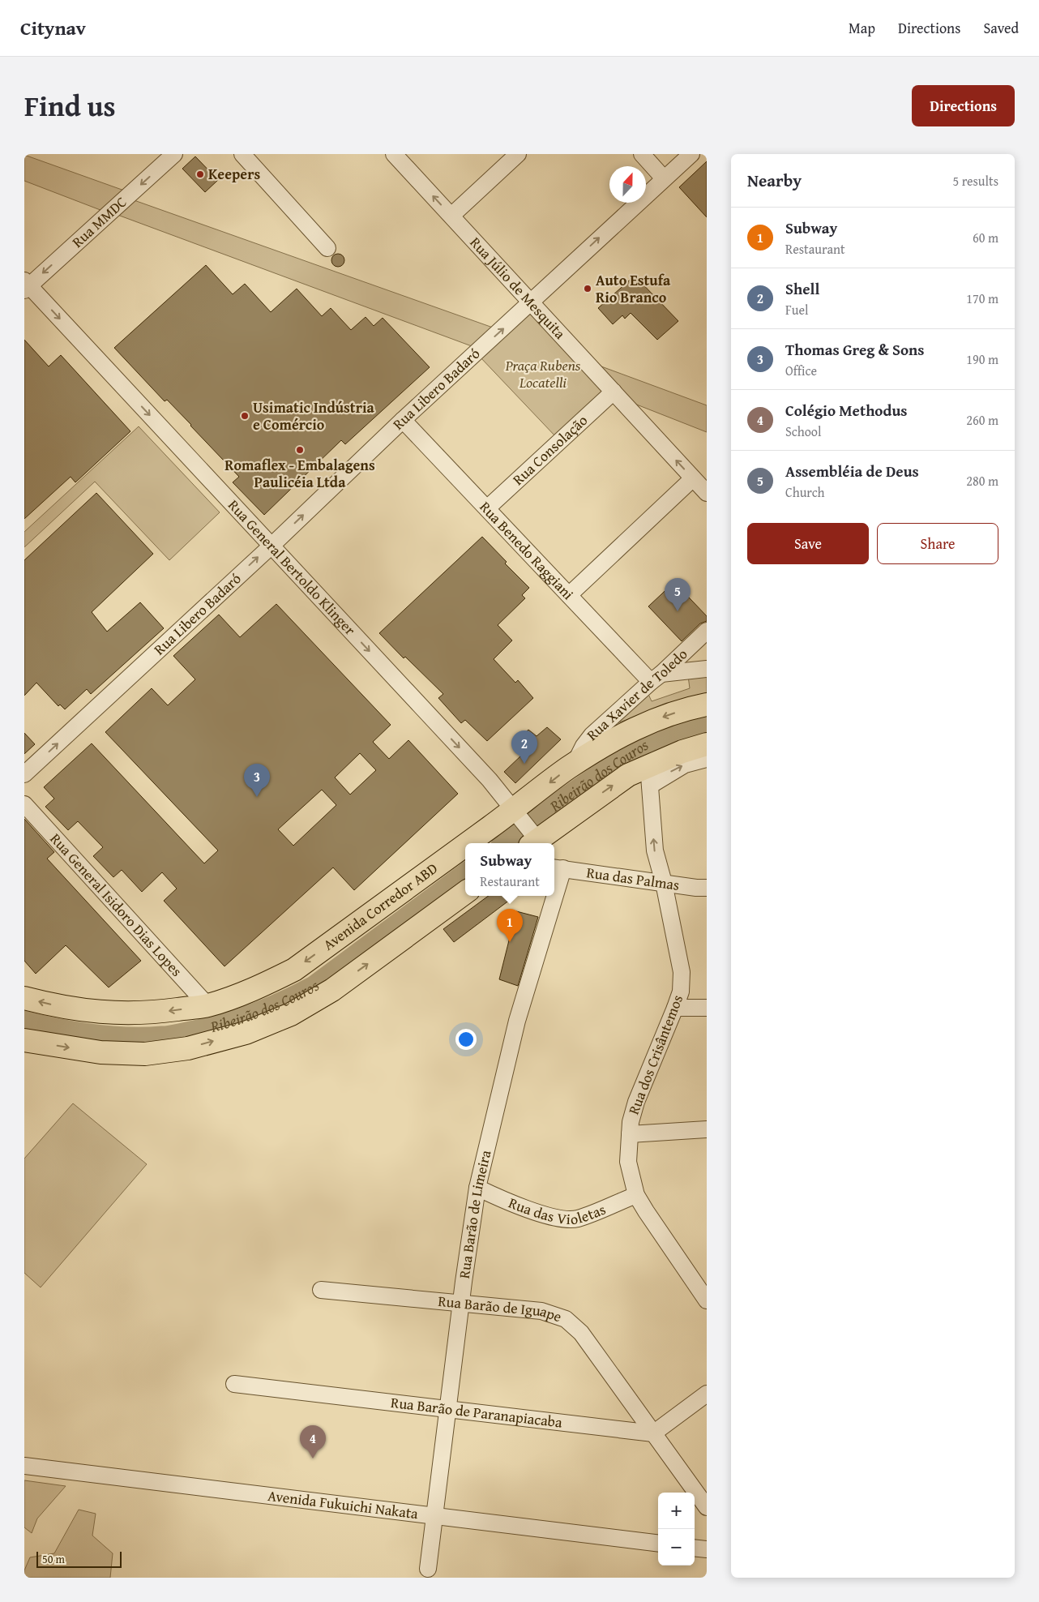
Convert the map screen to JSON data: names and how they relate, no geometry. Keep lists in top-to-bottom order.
{
  "streets": {
    "highway": ["Avenida Corredor ABD"],
    "street": [
      "Rua MMDC",
      "Rua Júlio de Mesquita",
      "Rua Libero Badaró",
      "Rua Consolação",
      "Rua Benedo Raggiani",
      "Rua General Bertoldo Klinger",
      "Rua Xavier de Toledo",
      "Rua das Palmas",
      "Rua General Isidoro Dias Lopes",
      "Rua dos Crisântemos",
      "Rua das Violetas",
      "Rua Barão de Limeira",
      "Rua Barão de Iguape",
      "Rua Barão de Paranapiacaba",
      "Avenida Fukuichi Nakata"
    ]
  },
  "crossings": [
    ["Rua MMDC", "Rua General Bertoldo Klinger"],
    ["Rua Júlio de Mesquita", "Rua Libero Badaró"],
    ["Rua Júlio de Mesquita", "Rua Consolação"],
    ["Rua Libero Badaró", "Rua Benedo Raggiani"],
    ["Rua Libero Badaró", "Rua General Bertoldo Klinger"],
    ["Rua Consolação", "Rua Benedo Raggiani"],
    ["Rua Benedo Raggiani", "Rua Xavier de Toledo"],
    ["Rua General Bertoldo Klinger", "Avenida Corredor ABD"],
    ["Rua Xavier de Toledo", "Avenida Corredor ABD"],
    ["Rua das Palmas", "Rua dos Crisântemos"],
    ["Rua General Isidoro Dias Lopes", "Avenida Corredor ABD"],
    ["Rua dos Crisântemos", "Rua das Violetas"],
    ["Rua das Violetas", "Rua Barão de Limeira"],
    ["Rua Barão de Limeira", "Rua Barão de Iguape"],
    ["Rua Barão de Limeira", "Rua Barão de Paranapiacaba"],
    ["Rua Barão de Limeira", "Avenida Fukuichi Nakata"],
    ["Rua Barão de Iguape", "Rua Barão de Paranapiacaba"]
  ],
  "one_way": [
    "Rua MMDC",
    "Rua Júlio de Mesquita",
    "Rua Libero Badaró",
    "Rua General Bertoldo Klinger"
  ],
  "water": ["Ribeirão dos Couros"],
  "parks": ["Praça Rubens Locatelli"],
  "places": [
    "Keepers",
    "Auto Estufa Rio Branco",
    "Usimatic Indústria e Comércio",
    "Romaflex - Embalagens Paulicéia Ltda"
  ],
  "scale_bar": "50 m",
  "north": "top",
  "page": {
    "header": "Citynav",
    "nav": ["Map", "Directions", "Saved"],
    "title": "Find us",
    "buttons": [
      "Directions",
      ["Save", "Share"]
    ],
    "heading": ["Nearby", "5 results"],
    "list": [
      {
        "mark": "1",
        "name": "Subway",
        "note": "Restaurant",
        "value": "60 m"
      },
      {
        "mark": "2",
        "name": "Shell",
        "note": "Fuel",
        "value": "170 m"
      },
      {
        "mark": "3",
        "name": "Thomas Greg & Sons",
        "note": "Office",
        "value": "190 m"
      },
      {
        "mark": "4",
        "name": "Colégio Methodus",
        "note": "School",
        "value": "260 m"
      },
      {
        "mark": "5",
        "name": "Assembléia de Deus",
        "note": "Church",
        "value": "280 m"
      }
    ],
    "pins": [
      "5",
      "2",
      "3",
      "1",
      "4"
    ],
    "popup": ["Subway", "Restaurant"],
    "map_buttons": ["+", "−"],
    "scale": "50 m"
  }
}
